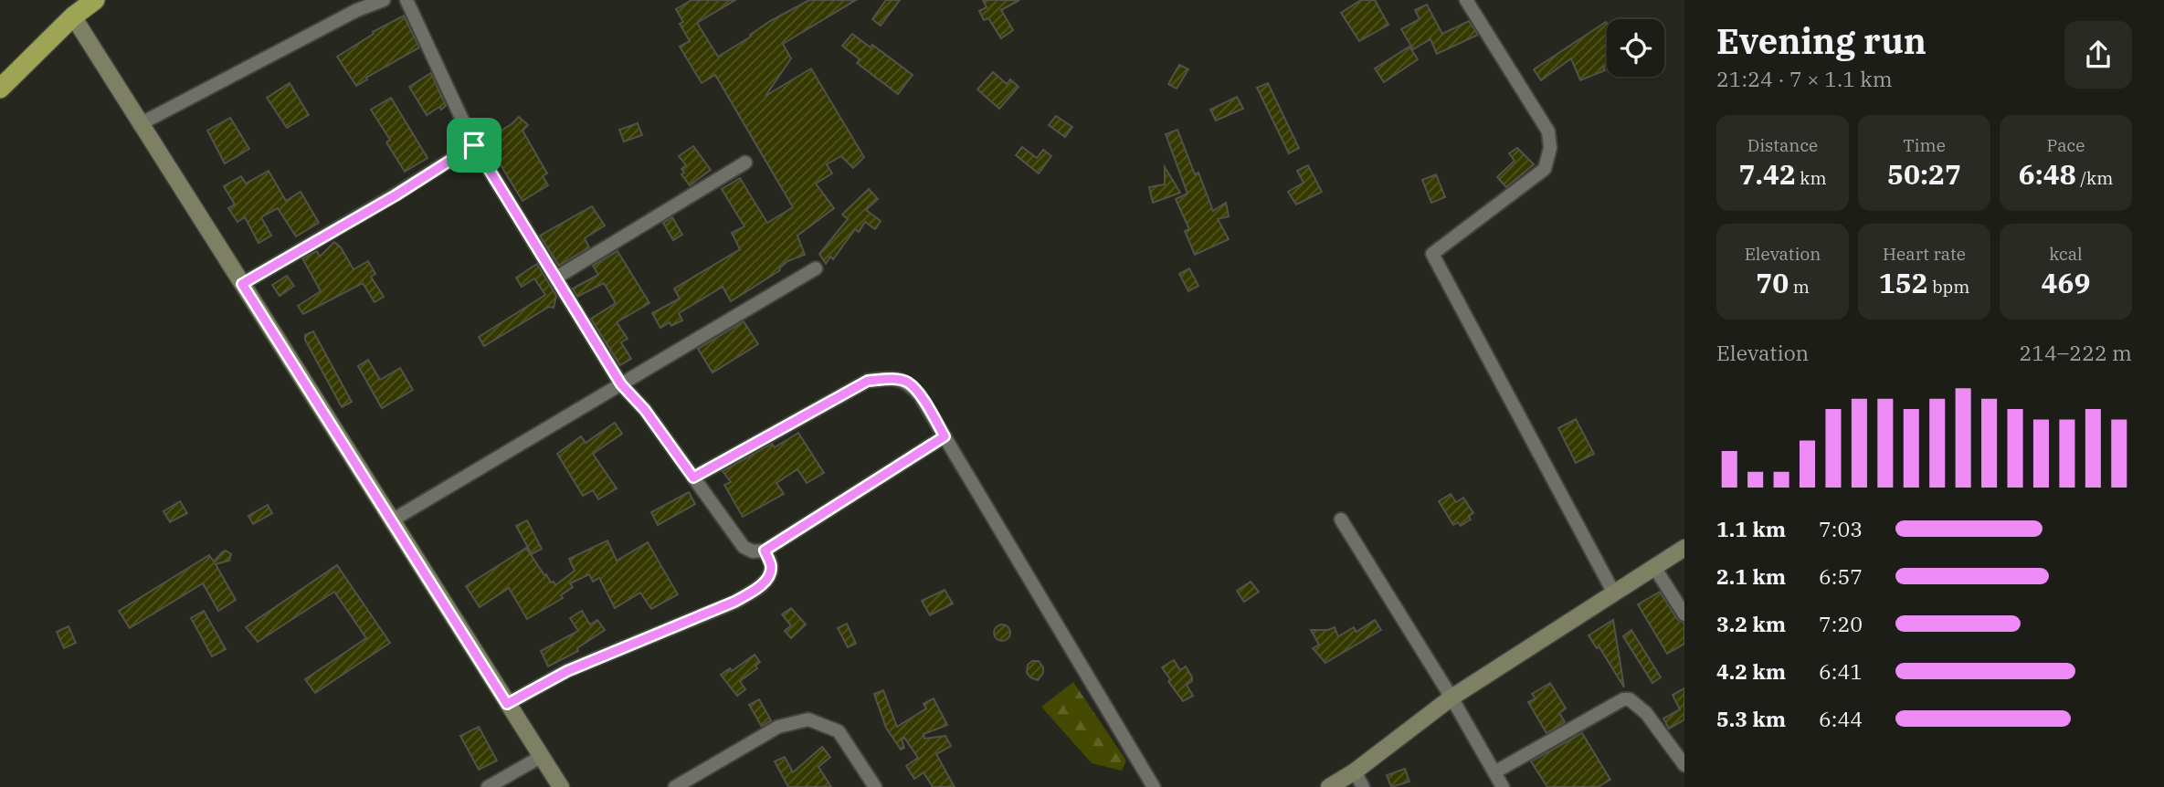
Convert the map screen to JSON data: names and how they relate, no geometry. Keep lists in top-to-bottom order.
{
  "page": {
    "heading": ["Evening run", "21:24 · 7 × 1.1 km"],
    "stats": [
      ["Distance", "7.42 km"],
      ["Time", "50:27"],
      ["Pace", "6:48 /km"],
      ["Elevation", "70 m"],
      ["Heart rate", "152 bpm"],
      ["kcal", "469"]
    ],
    "chart": ["Elevation", "214–222 m"],
    "list": [
      {
        "name": "1.1 km",
        "note": "7:03"
      },
      {
        "name": "2.1 km",
        "note": "6:57"
      },
      {
        "name": "3.2 km",
        "note": "7:20"
      },
      {
        "name": "4.2 km",
        "note": "6:41"
      },
      {
        "name": "5.3 km",
        "note": "6:44"
      }
    ]
  }
}
